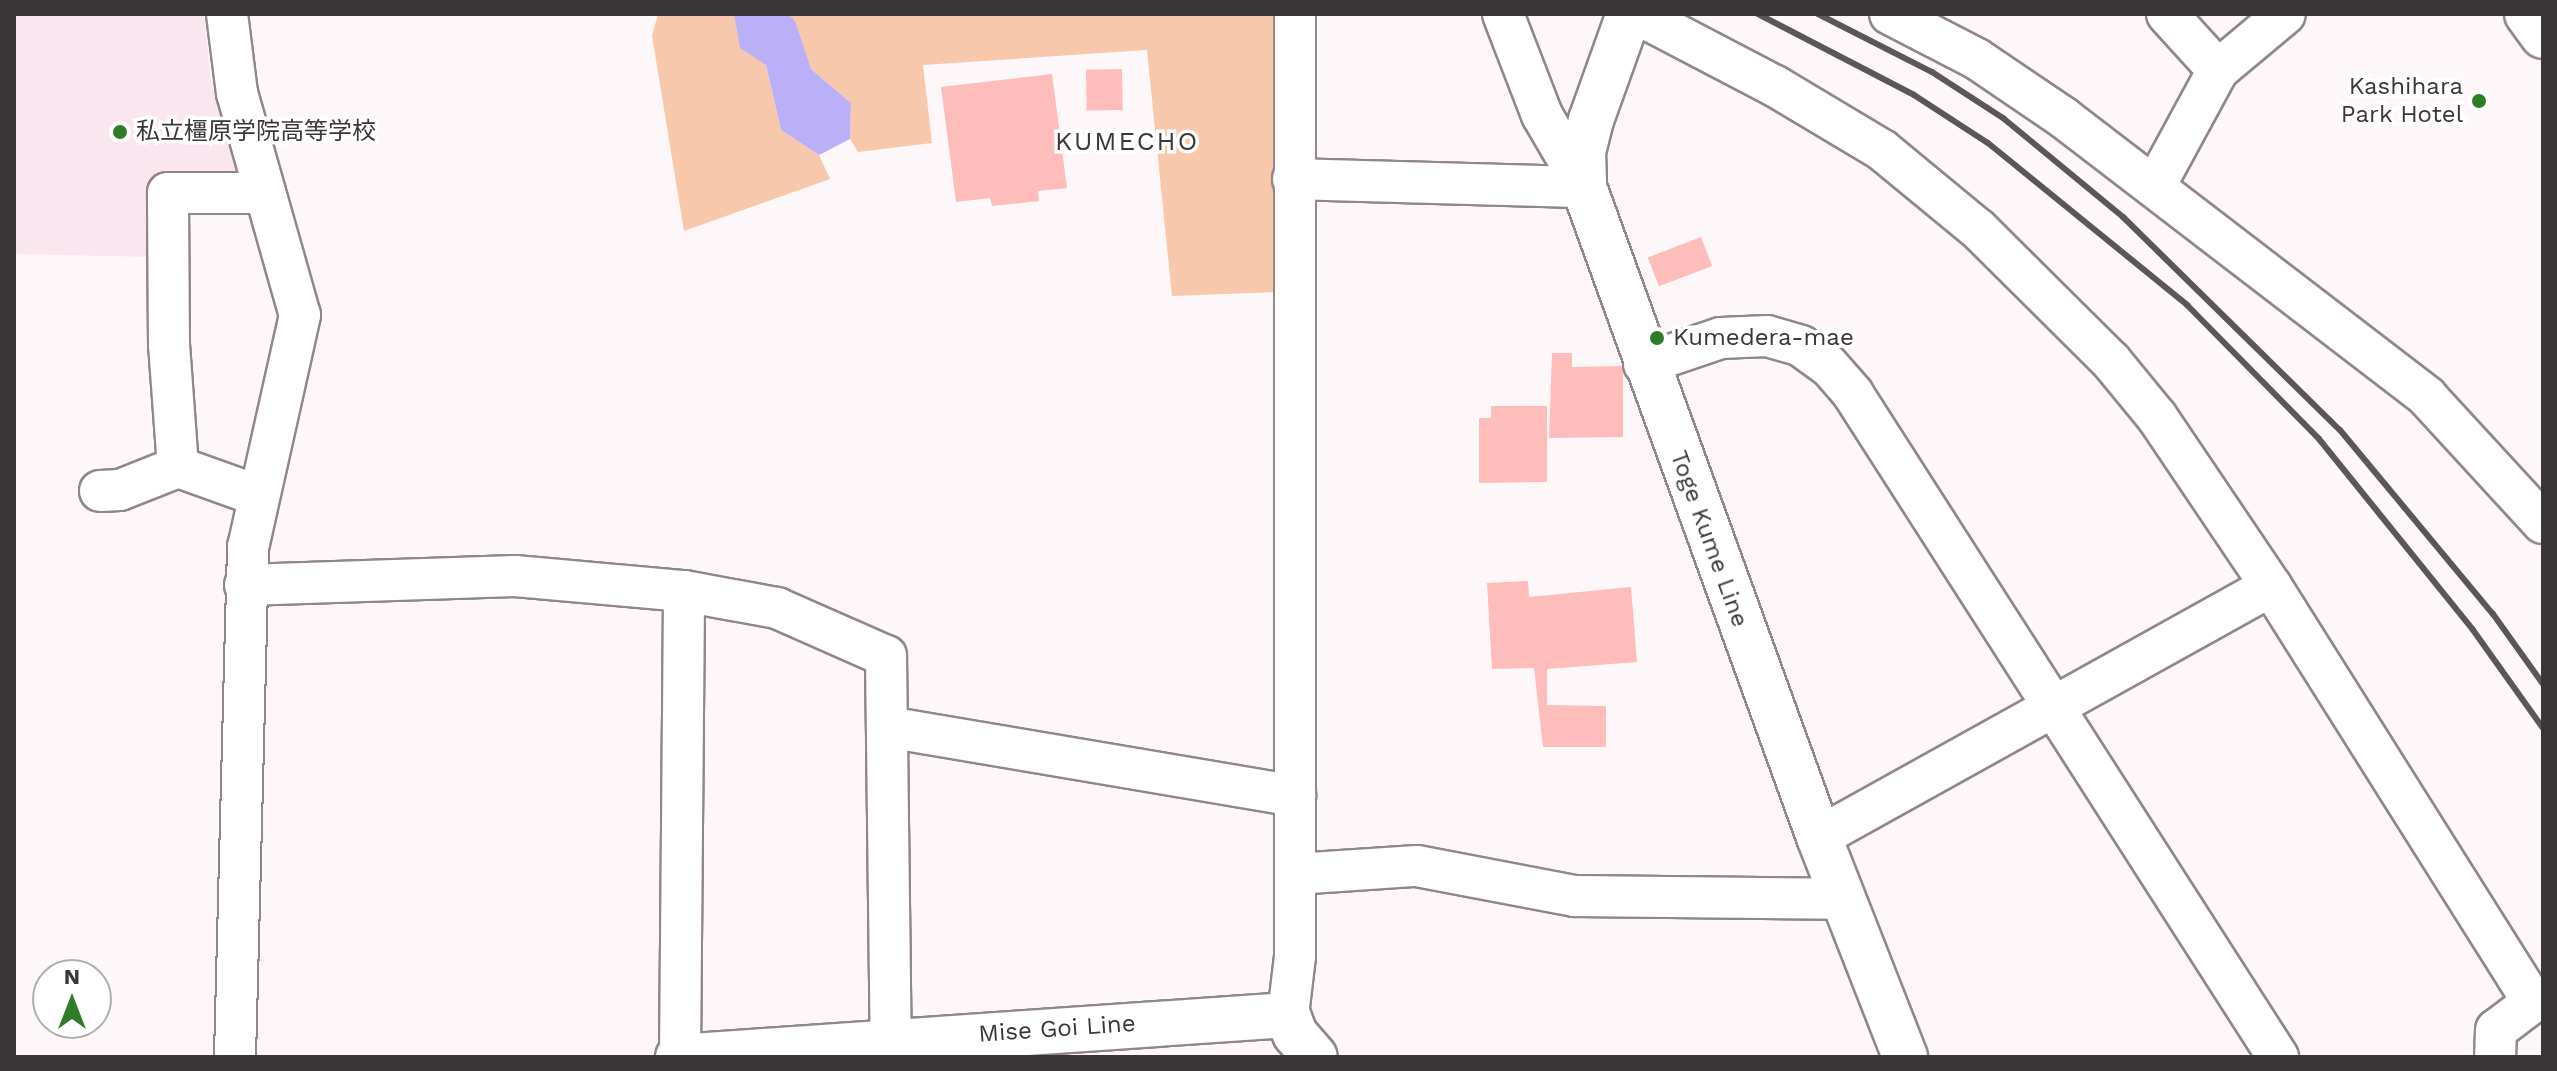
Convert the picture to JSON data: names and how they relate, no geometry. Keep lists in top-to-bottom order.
{
  "streets": {
    "main road": ["Toge Kume Line", "Mise Goi Line"]
  },
  "districts": ["KUMECHO"],
  "places": ["Kashihara Park Hotel", "私立橿原学院高等学校", "Kumedera-mae"],
  "north": "top"
}
